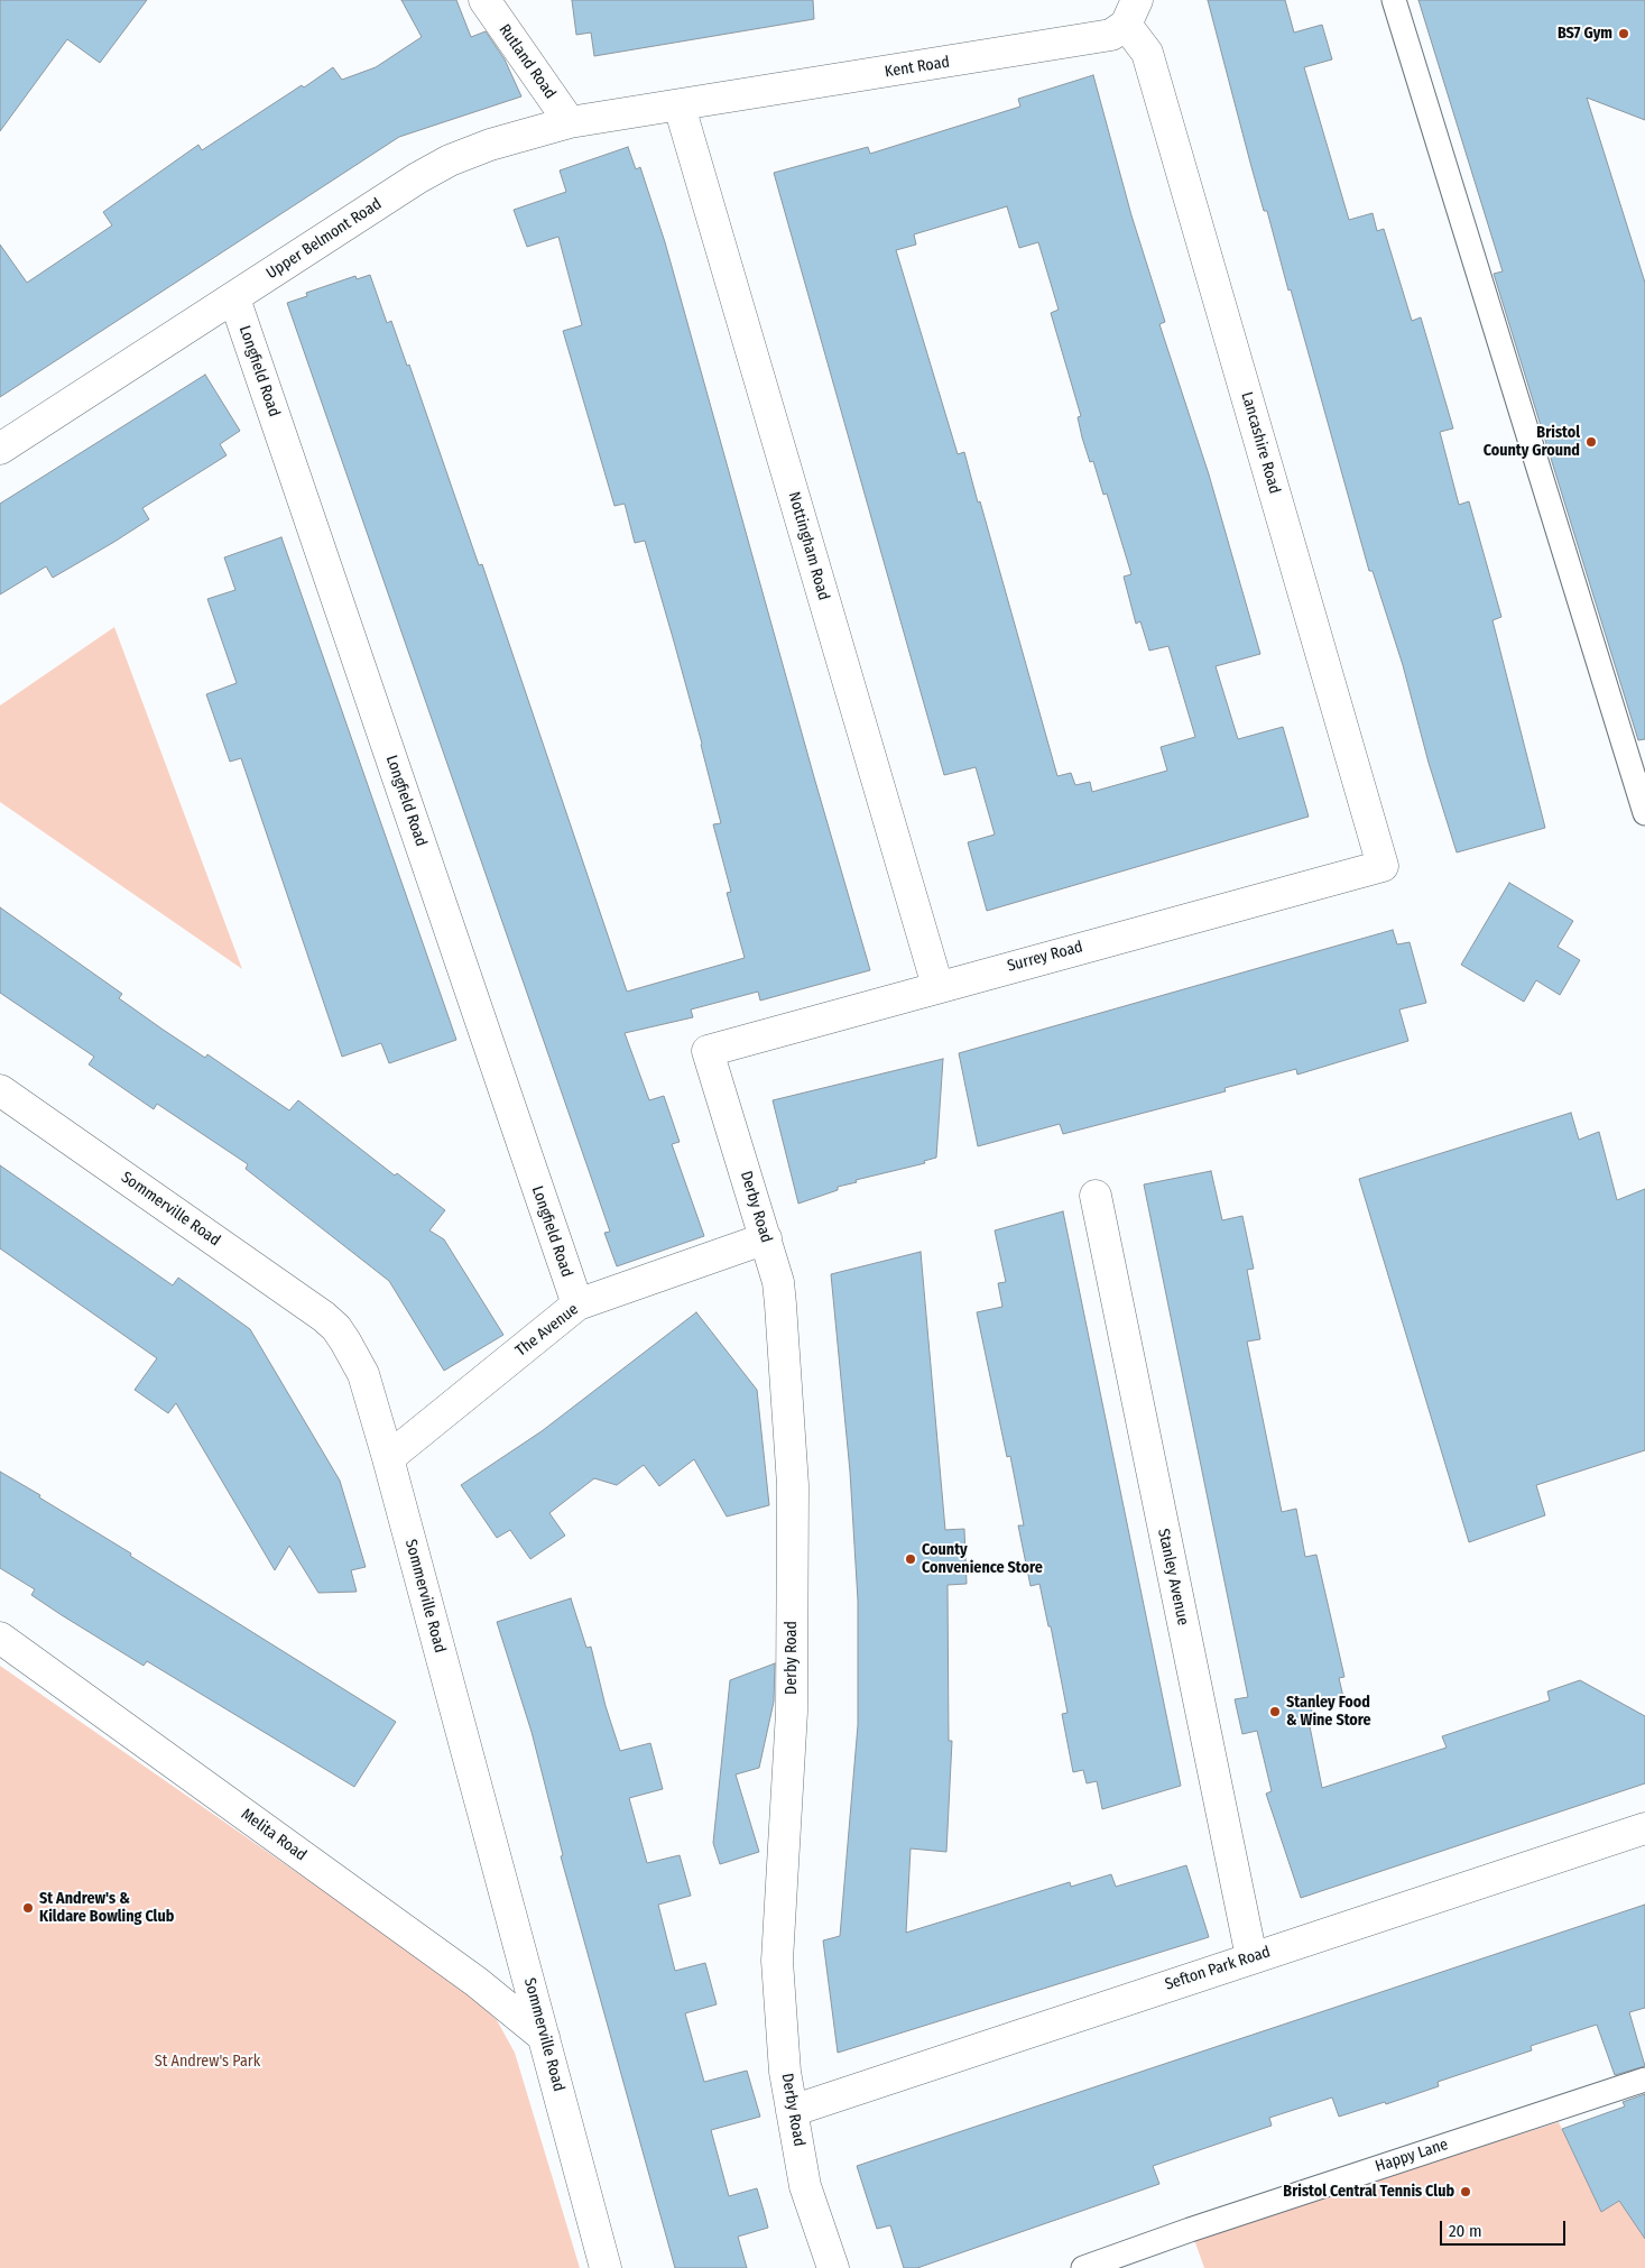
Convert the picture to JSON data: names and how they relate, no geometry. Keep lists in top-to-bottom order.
{
  "streets": {
    "street": [
      "Rutland Road",
      "Kent Road",
      "Upper Belmont Road",
      "Longfield Road",
      "Lancashire Road",
      "Nottingham Road",
      "Surrey Road",
      "Derby Road",
      "Sommerville Road",
      "The Avenue",
      "Stanley Avenue",
      "Melita Road",
      "Sefton Park Road"
    ],
    "lane": ["Happy Lane"]
  },
  "crossings": [
    ["Rutland Road", "Upper Belmont Road"],
    ["Kent Road", "Upper Belmont Road"],
    ["Kent Road", "Lancashire Road"],
    ["Kent Road", "Nottingham Road"],
    ["Upper Belmont Road", "Longfield Road"],
    ["Upper Belmont Road", "Nottingham Road"],
    ["Longfield Road", "The Avenue"],
    ["Lancashire Road", "Surrey Road"],
    ["Nottingham Road", "Surrey Road"],
    ["Surrey Road", "Derby Road"],
    ["Derby Road", "The Avenue"],
    ["Derby Road", "Sefton Park Road"],
    ["Sommerville Road", "The Avenue"],
    ["Sommerville Road", "Melita Road"],
    ["Stanley Avenue", "Sefton Park Road"]
  ],
  "parks": ["St Andrew's Park"],
  "places": [
    "BS7 Gym",
    "Bristol County Ground",
    "County Convenience Store",
    "Stanley Food & Wine Store",
    "St Andrew's & Kildare Bowling Club",
    "Bristol Central Tennis Club"
  ],
  "scale_bar": "20 m"
}
